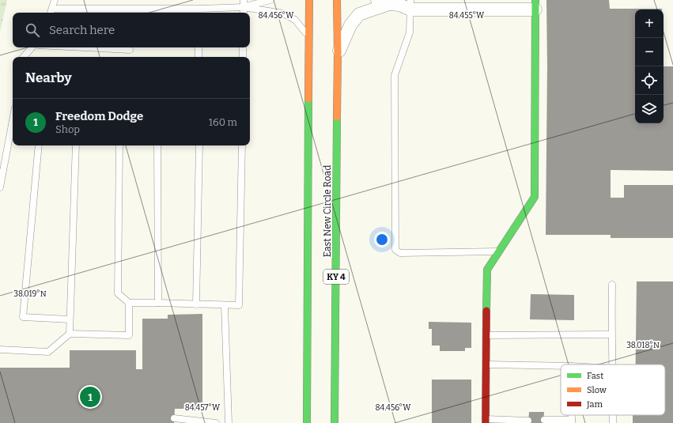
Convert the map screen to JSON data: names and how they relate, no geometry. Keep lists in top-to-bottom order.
{
  "streets": {
    "main road": ["East New Circle Road", "KY 4"]
  },
  "legend": ["Fast", "Slow", "Jam"],
  "page": {
    "map_buttons": ["+", "−"],
    "search": "Search here",
    "heading": "Nearby",
    "list": [
      {
        "mark": "1",
        "name": "Freedom Dodge",
        "note": "Shop",
        "value": "160 m"
      }
    ],
    "pins": "1"
  },
  "coordinates": [
    "84.456°W",
    "84.455°W",
    "38.019°N",
    "38.018°N",
    "84.457°W"
  ]
}
